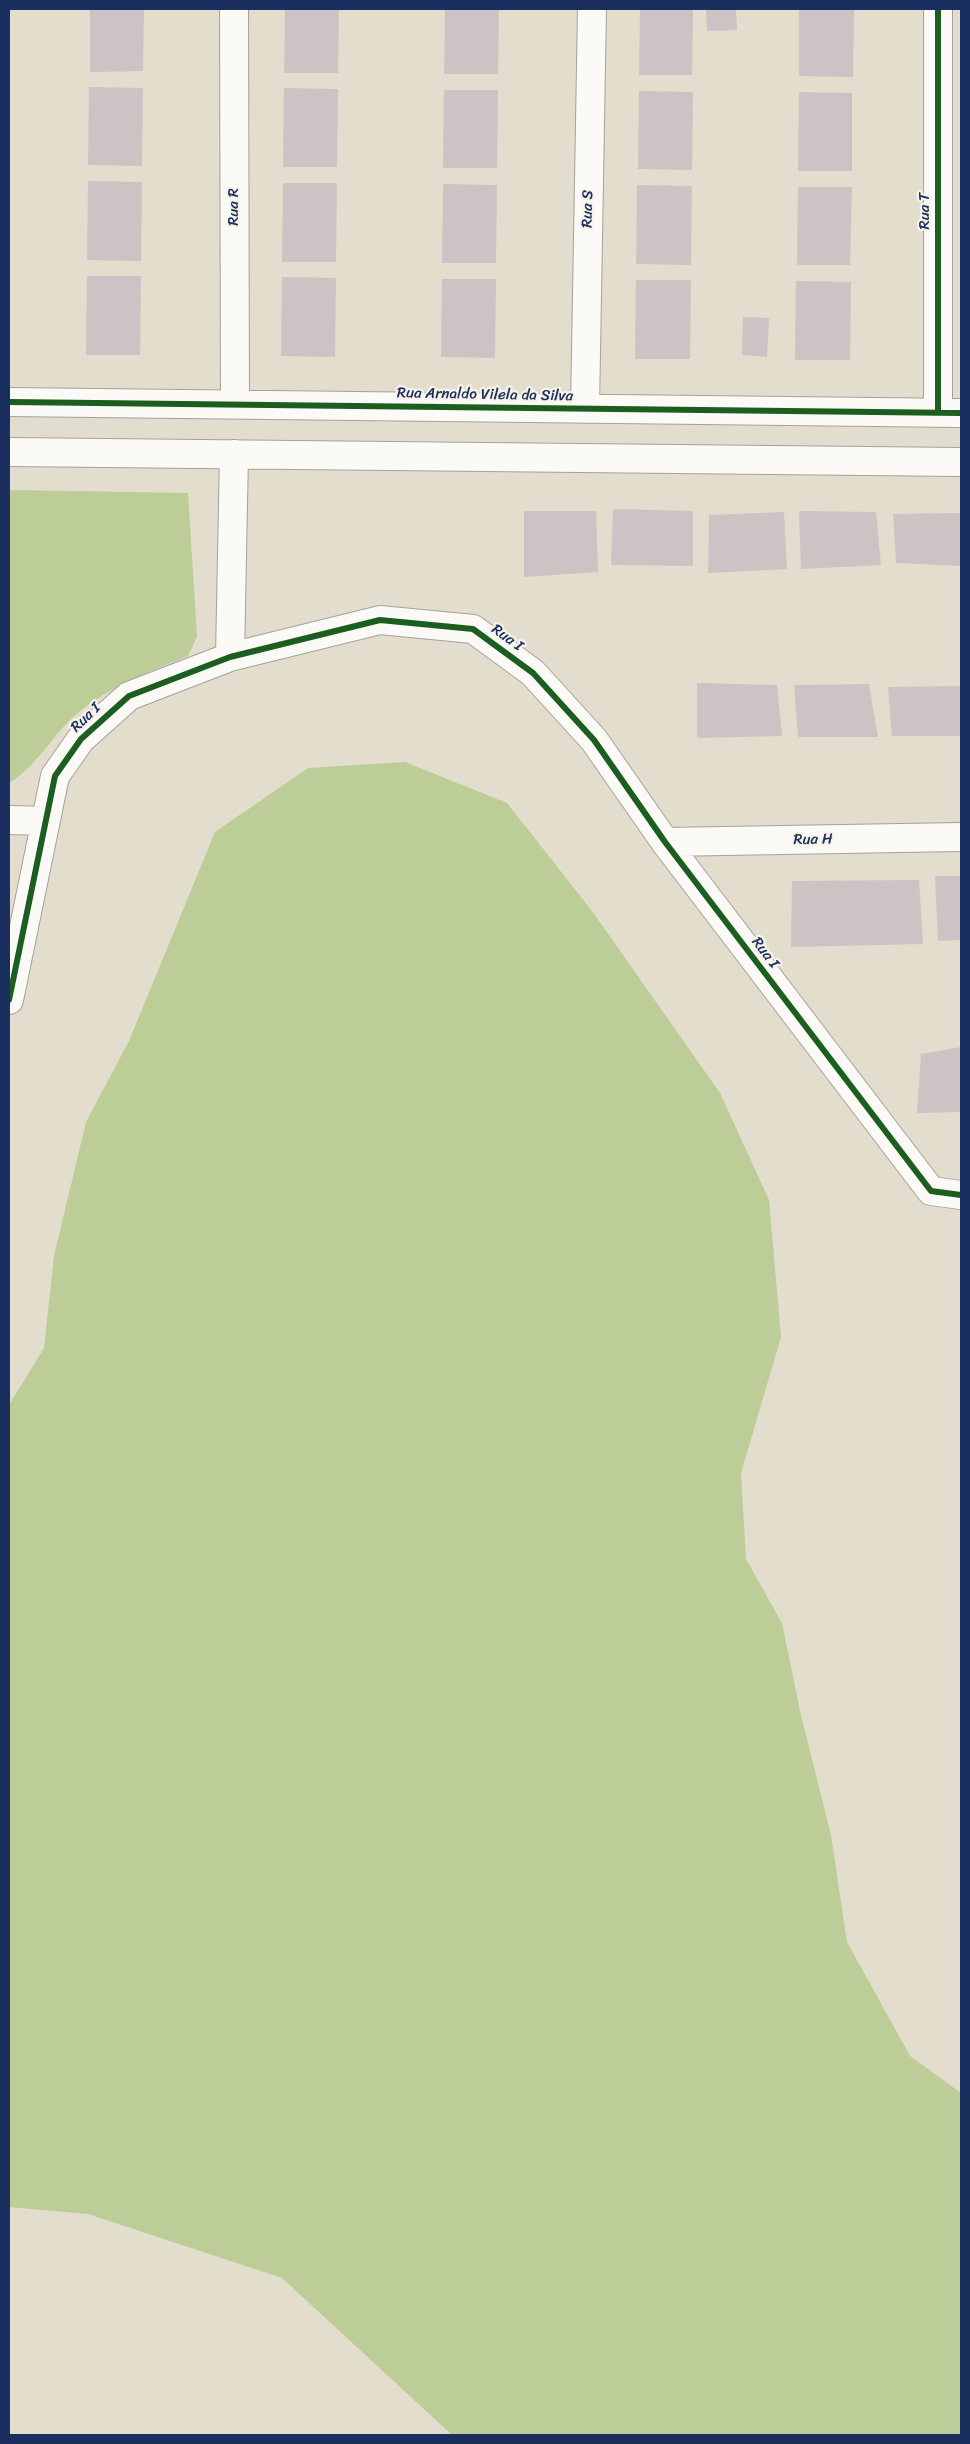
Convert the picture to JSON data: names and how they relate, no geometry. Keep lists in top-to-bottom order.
{
  "streets": {
    "street": [
      "Rua R",
      "Rua S",
      "Rua T",
      "Rua Arnaldo Vilela da Silva",
      "Rua I",
      "Rua H"
    ]
  },
  "crossings": [
    ["Rua R", "Rua Arnaldo Vilela da Silva"],
    ["Rua S", "Rua Arnaldo Vilela da Silva"],
    ["Rua T", "Rua Arnaldo Vilela da Silva"],
    ["Rua I", "Rua H"]
  ]
}
